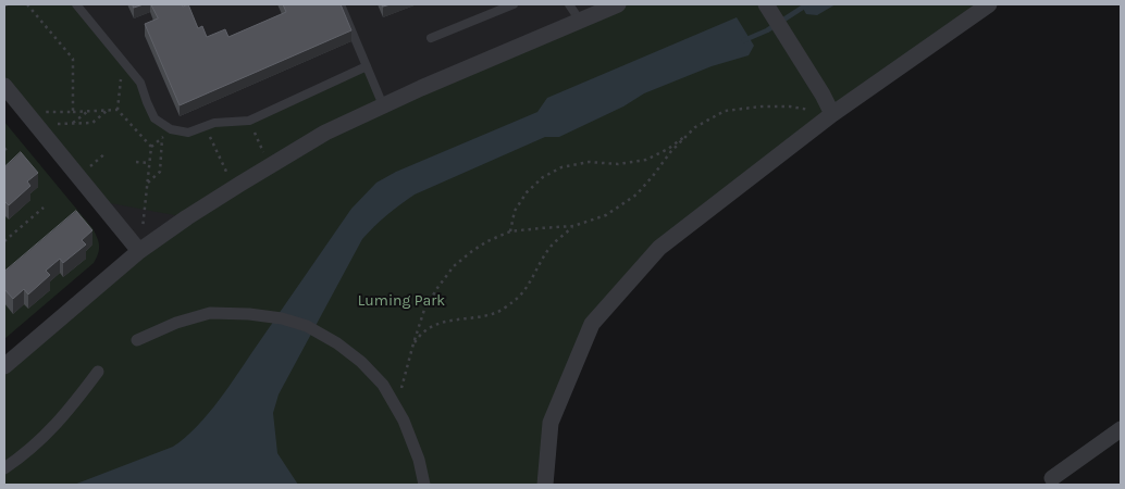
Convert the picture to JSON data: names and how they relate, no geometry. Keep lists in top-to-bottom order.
{
  "parks": ["Luming Park"]
}
